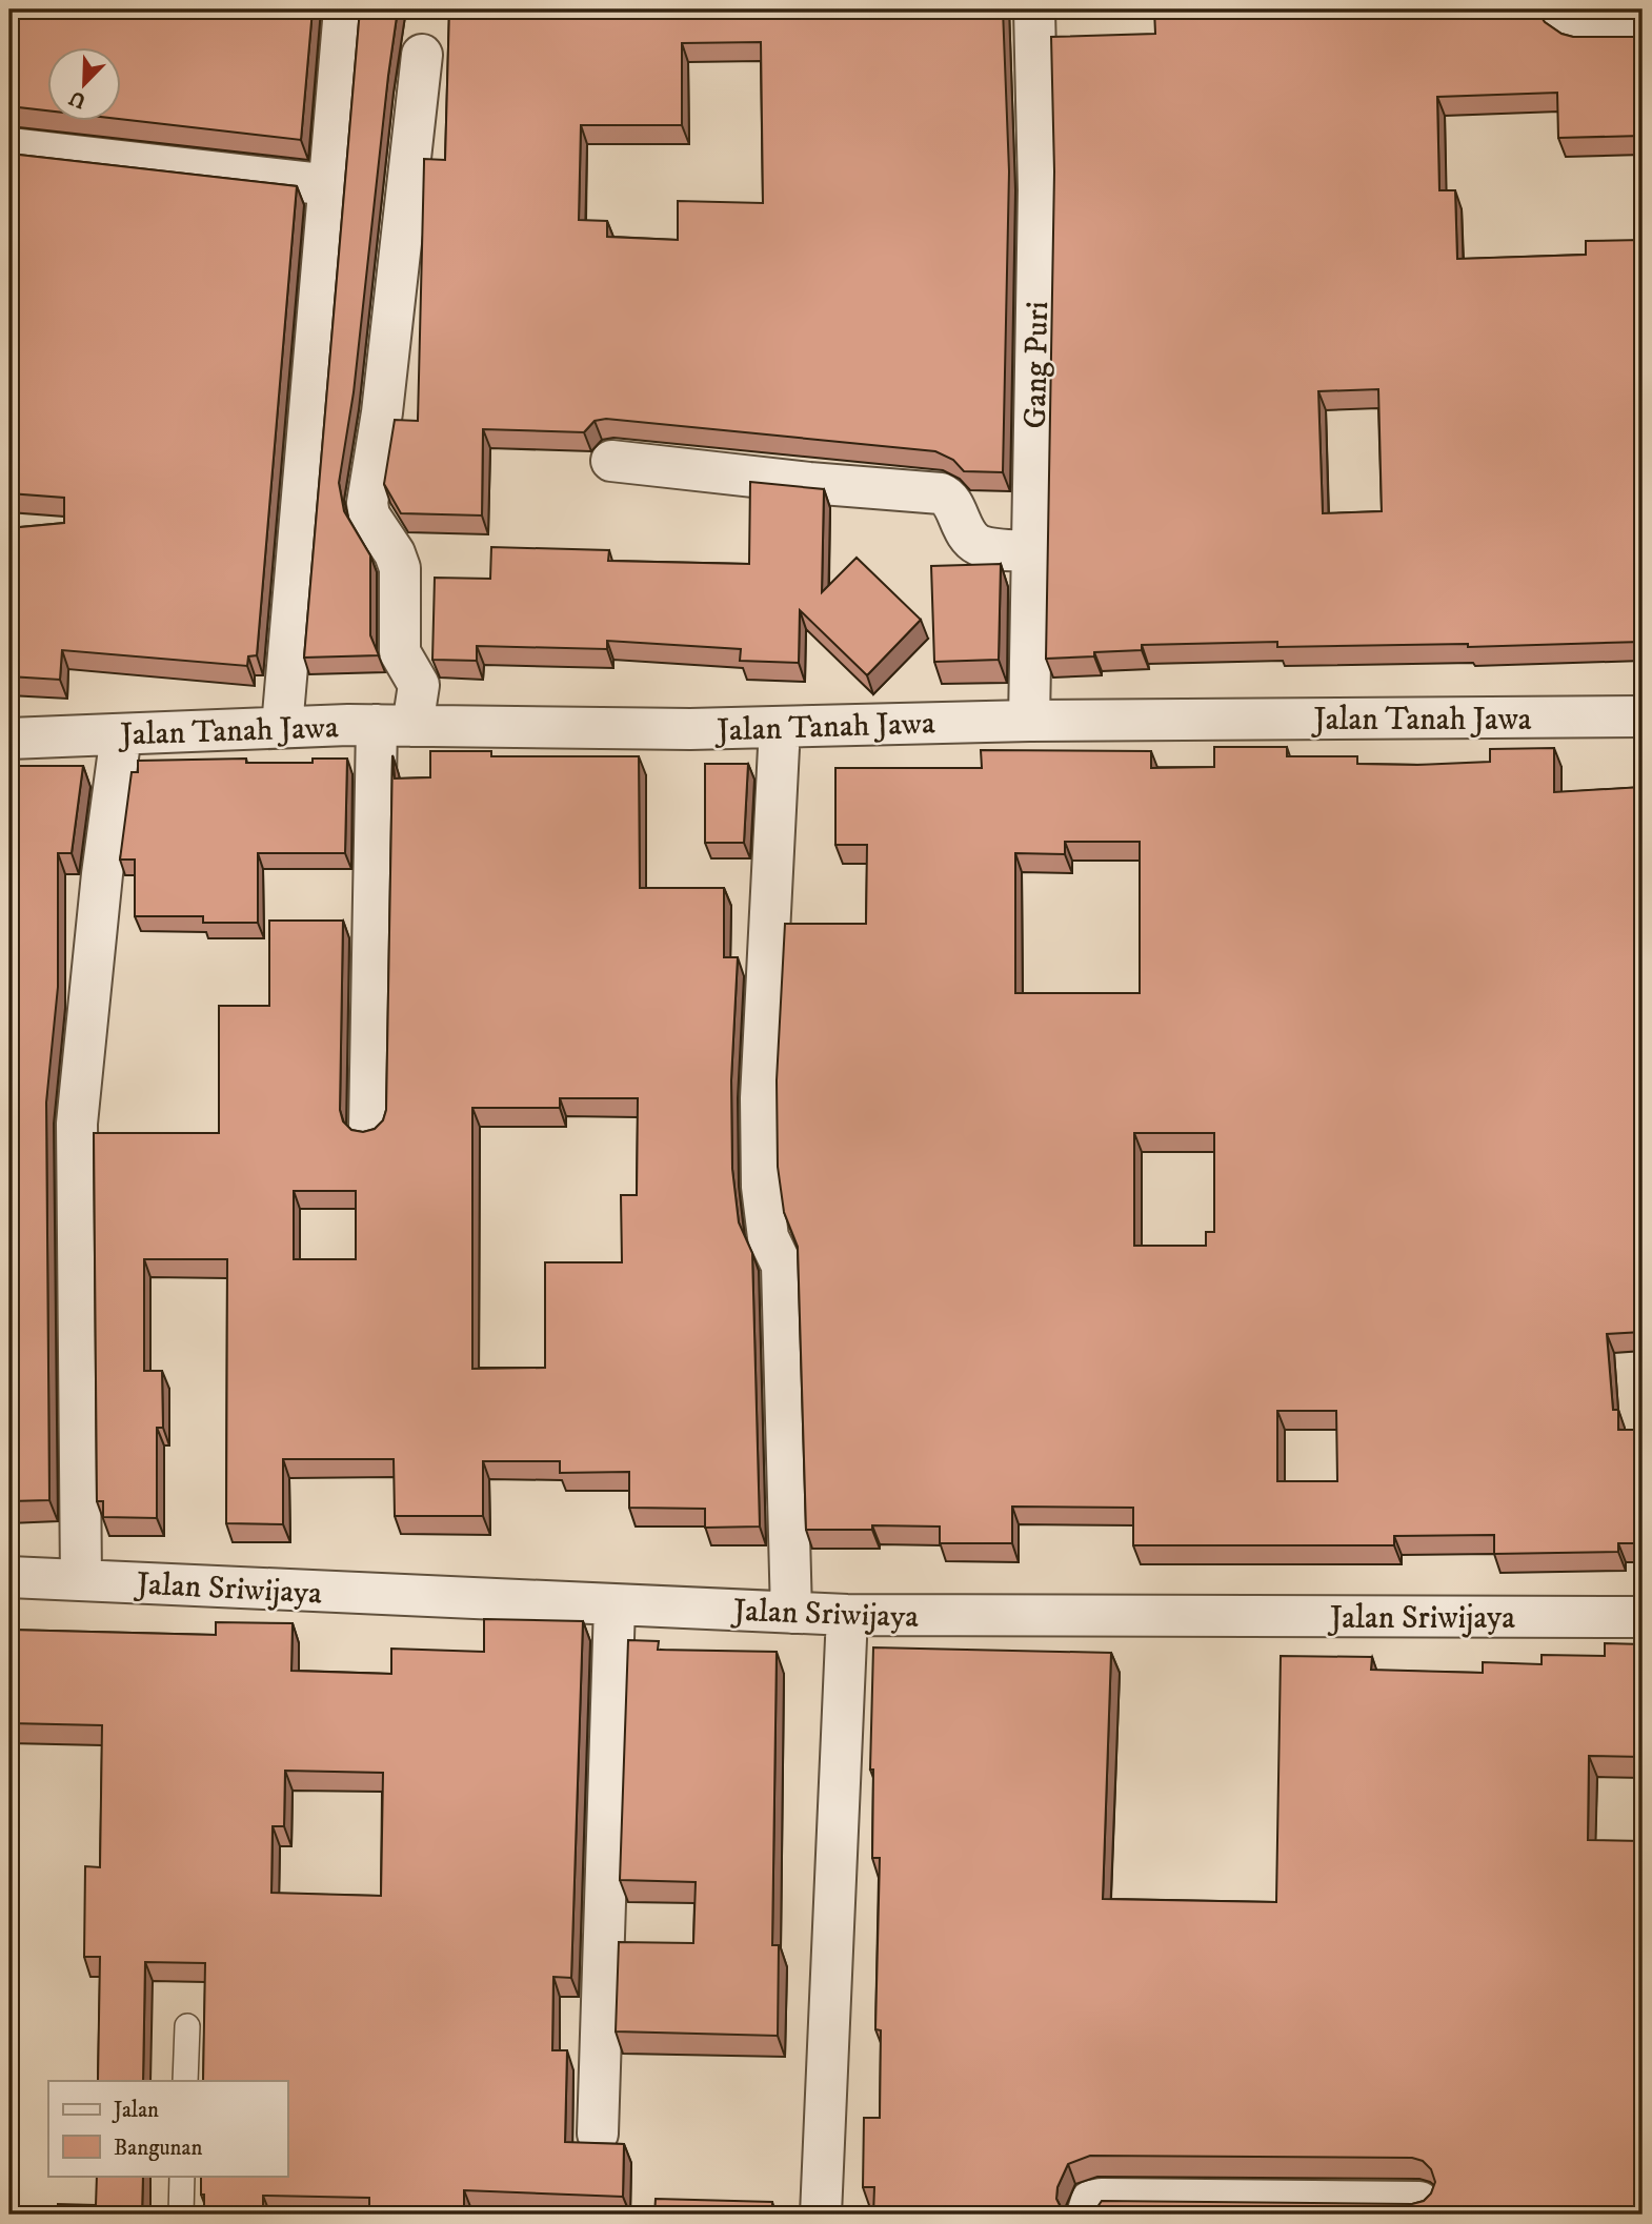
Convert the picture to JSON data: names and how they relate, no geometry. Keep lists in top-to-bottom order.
{
  "streets": {
    "street": ["Gang Puri", "Jalan Tanah Jawa", "Jalan Sriwijaya"]
  },
  "crossings": [
    ["Gang Puri", "Jalan Tanah Jawa"]
  ],
  "legend": ["Jalan", "Bangunan"],
  "north": "bottom left"
}
